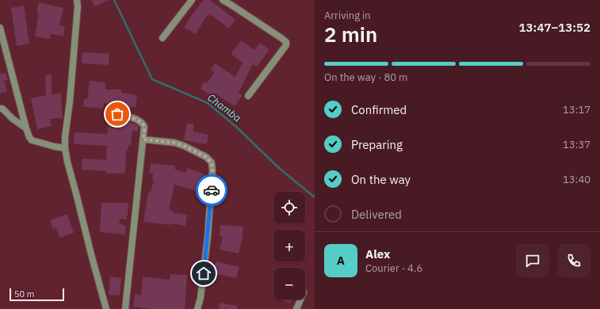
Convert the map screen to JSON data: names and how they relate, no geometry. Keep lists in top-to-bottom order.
{
  "water": ["Chamba"],
  "scale_bar": "50 m",
  "page": {
    "heading": ["2 min", "Arriving in", "13:47–13:52"],
    "panel": ["Alex", "Courier · 4.6"],
    "bar": "On the way · 80 m",
    "list": [
      ["Confirmed", "13:17"],
      ["Preparing", "13:37"],
      ["On the way", "13:40"],
      "Delivered"
    ],
    "map_buttons": ["+", "−"],
    "round": "A",
    "scale": "50 m"
  }
}
